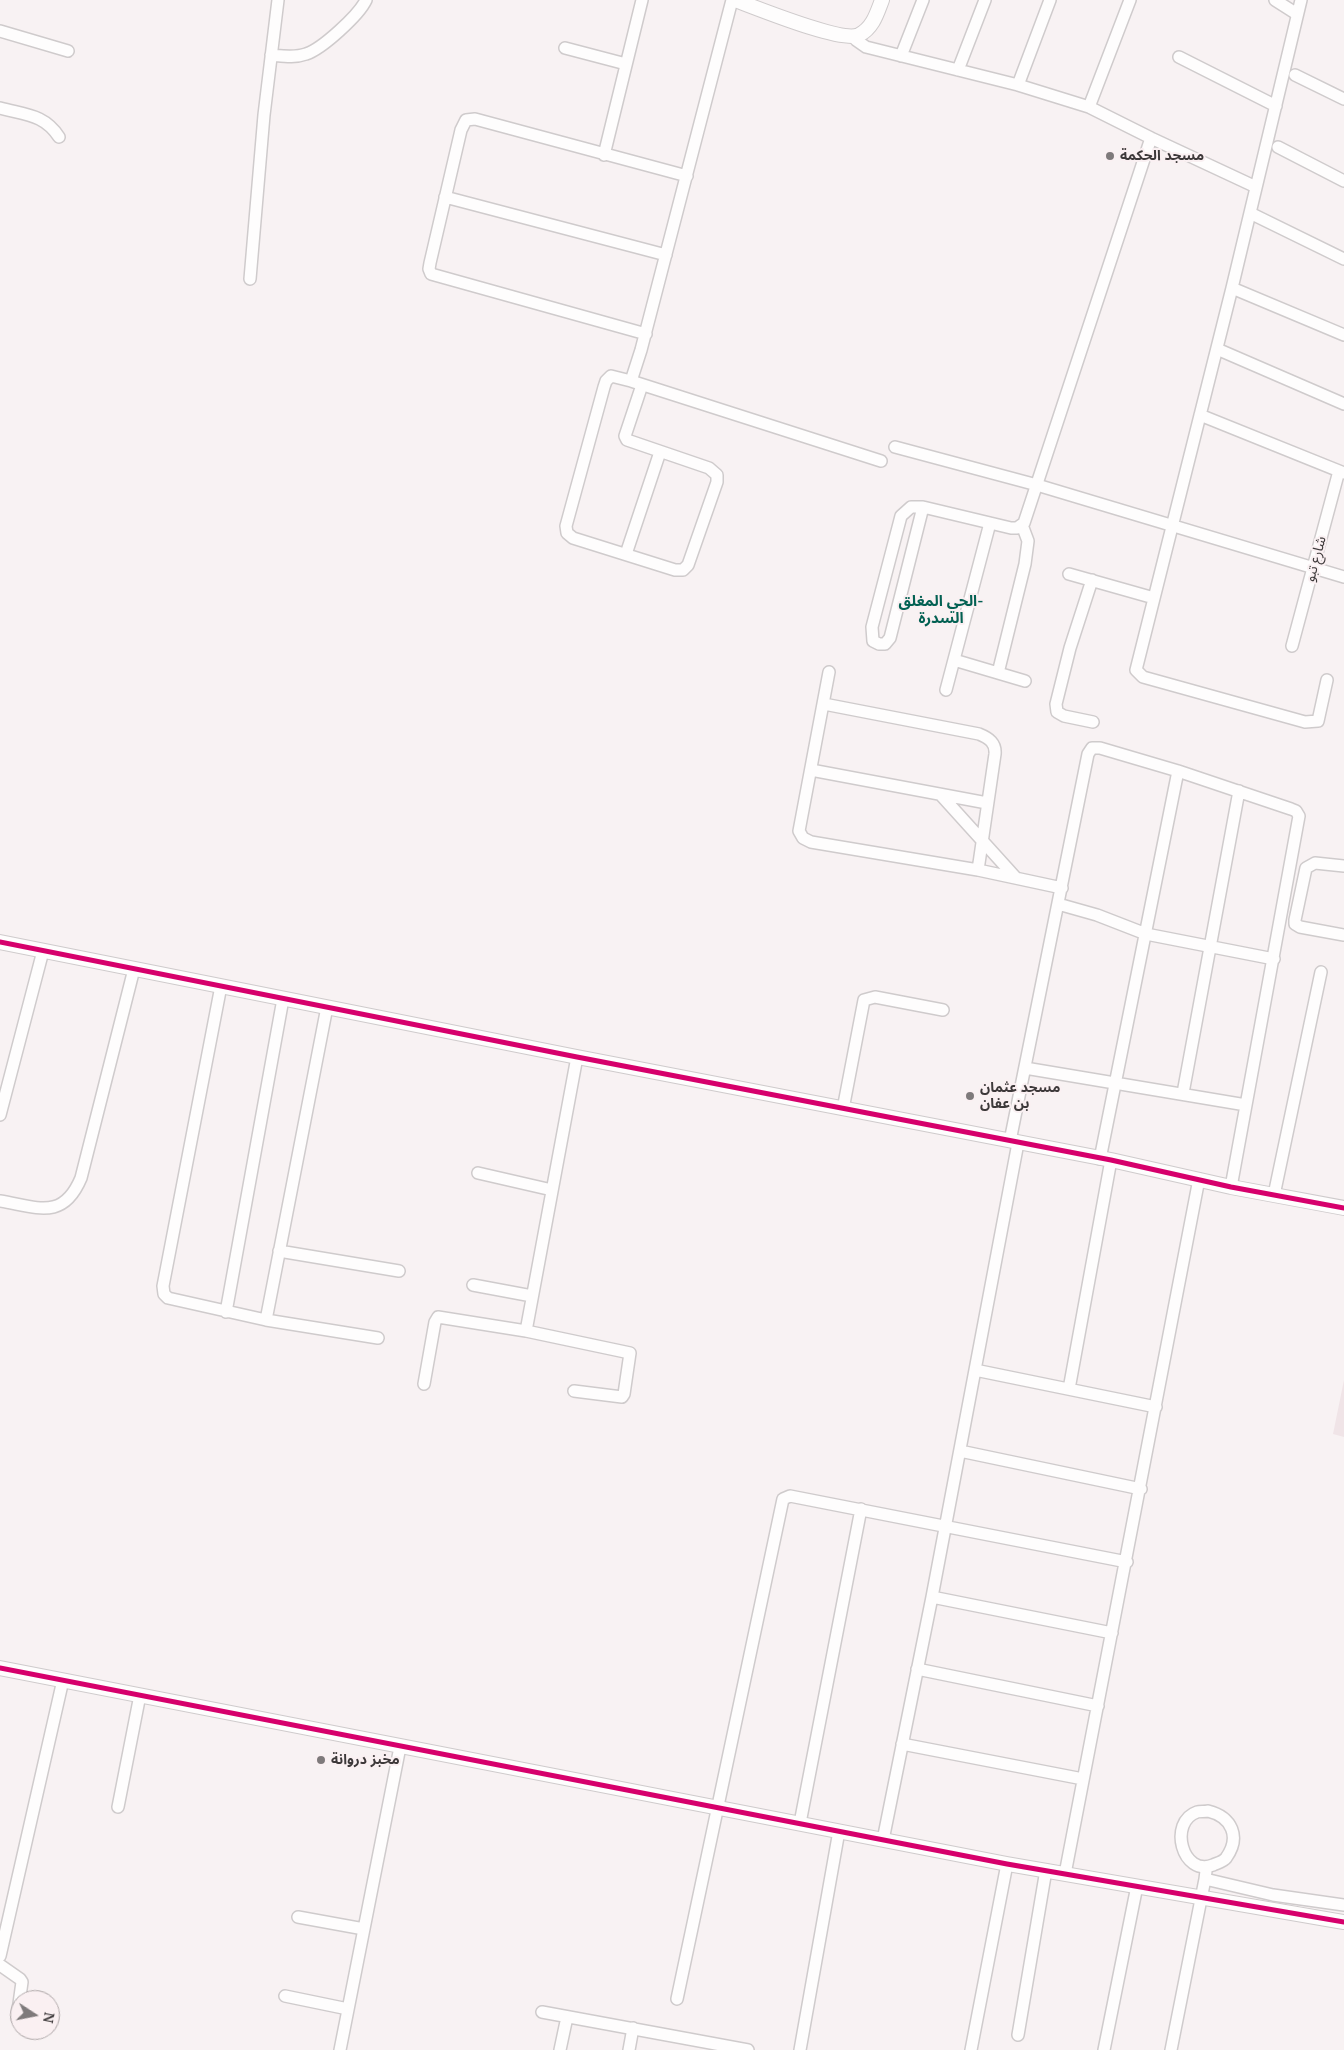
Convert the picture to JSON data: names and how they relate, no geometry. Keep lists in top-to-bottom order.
{
  "streets": {
    "street": ["شارع تبو"]
  },
  "districts": ["الحي المغلق- السدرة"],
  "places": ["مسجد الحكمة", "مسجد عثمان بن عفان", "مخبز دروانة"],
  "north": "right"
}
